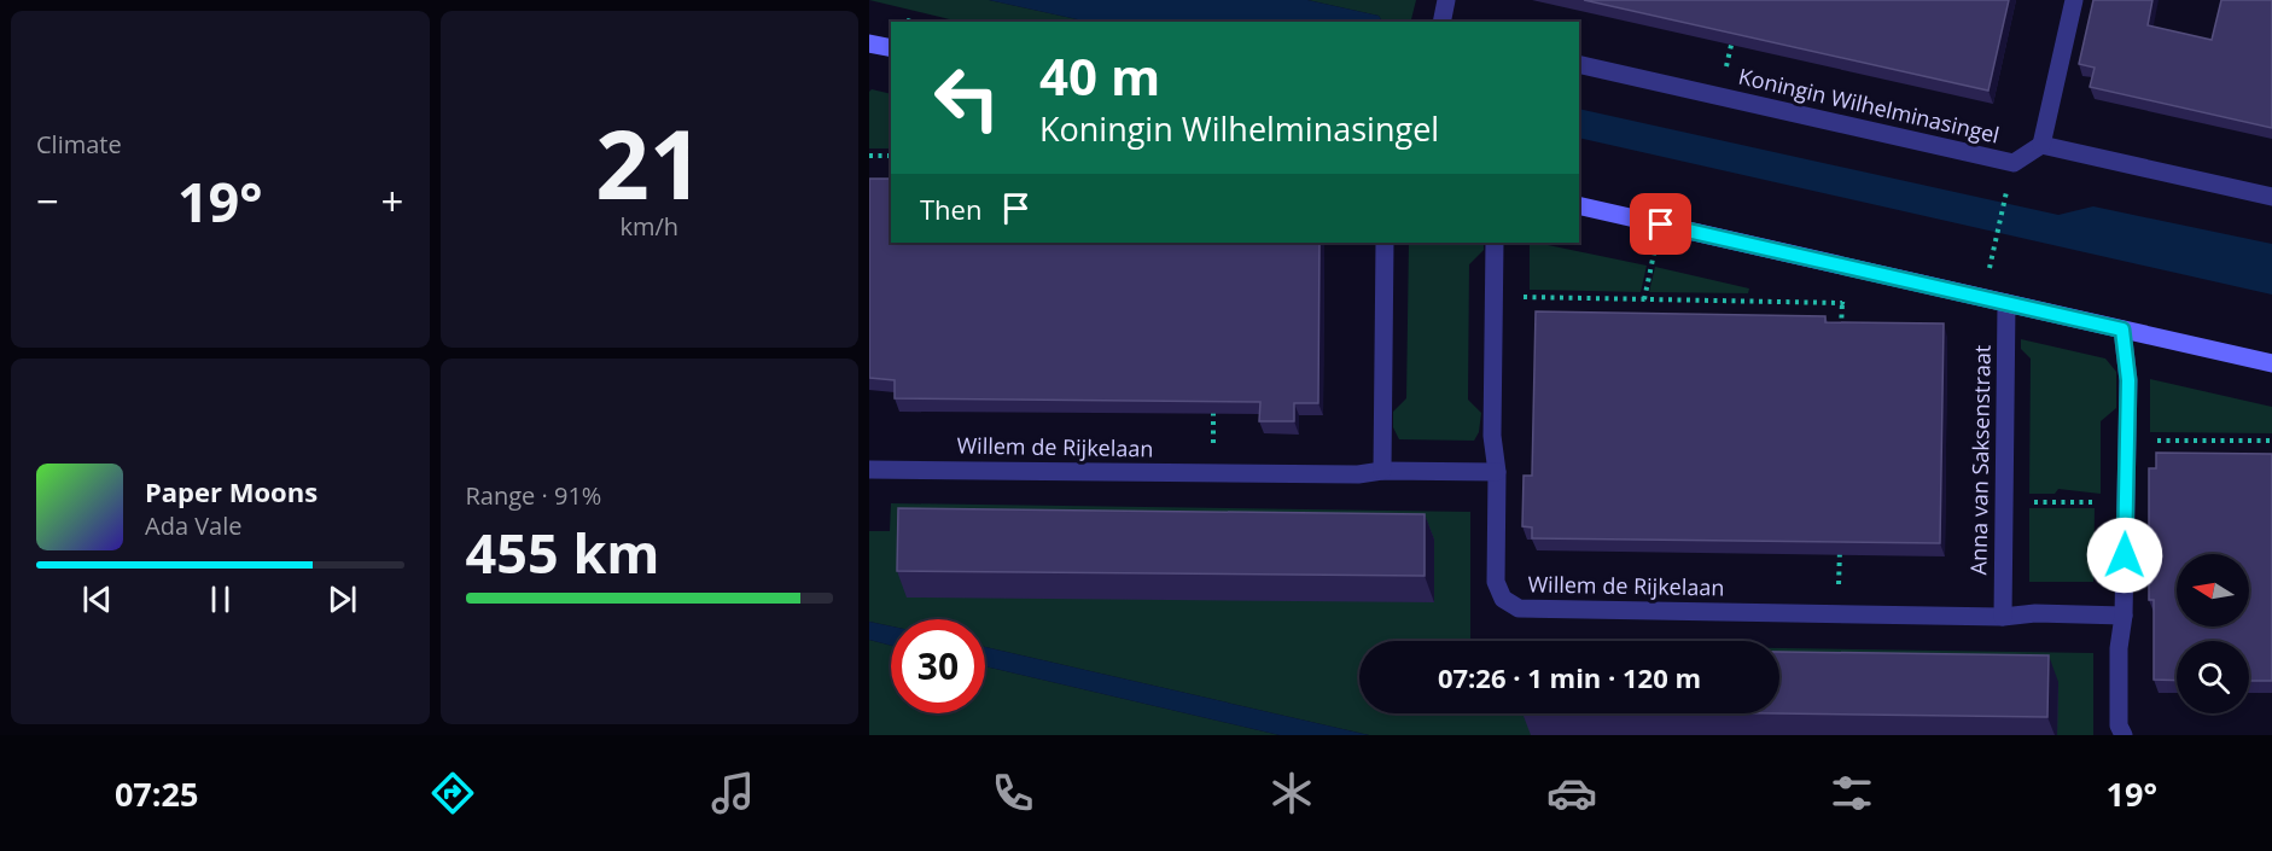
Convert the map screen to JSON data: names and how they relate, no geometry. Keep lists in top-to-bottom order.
{
  "streets": {
    "street": ["Koningin Wilhelminasingel", "Willem de Rijkelaan", "Anna van Saksenstraat"]
  },
  "crossings": [
    ["Willem de Rijkelaan", "Anna van Saksenstraat"]
  ],
  "north": "left",
  "page": {
    "tile": [
      "Climate",
      ["21", "km/h"],
      ["Range · 91%", "455 km"]
    ],
    "turn": ["40 m", "Koningin Wilhelminasingel"],
    "heat": ["−", "19°", "+"],
    "then": "Then",
    "song": ["Paper Moons", "Ada Vale"],
    "limit": "30",
    "trip": "07:26 · 1 min · 120 m",
    "tabs": ["07:25", "19°"]
  }
}
